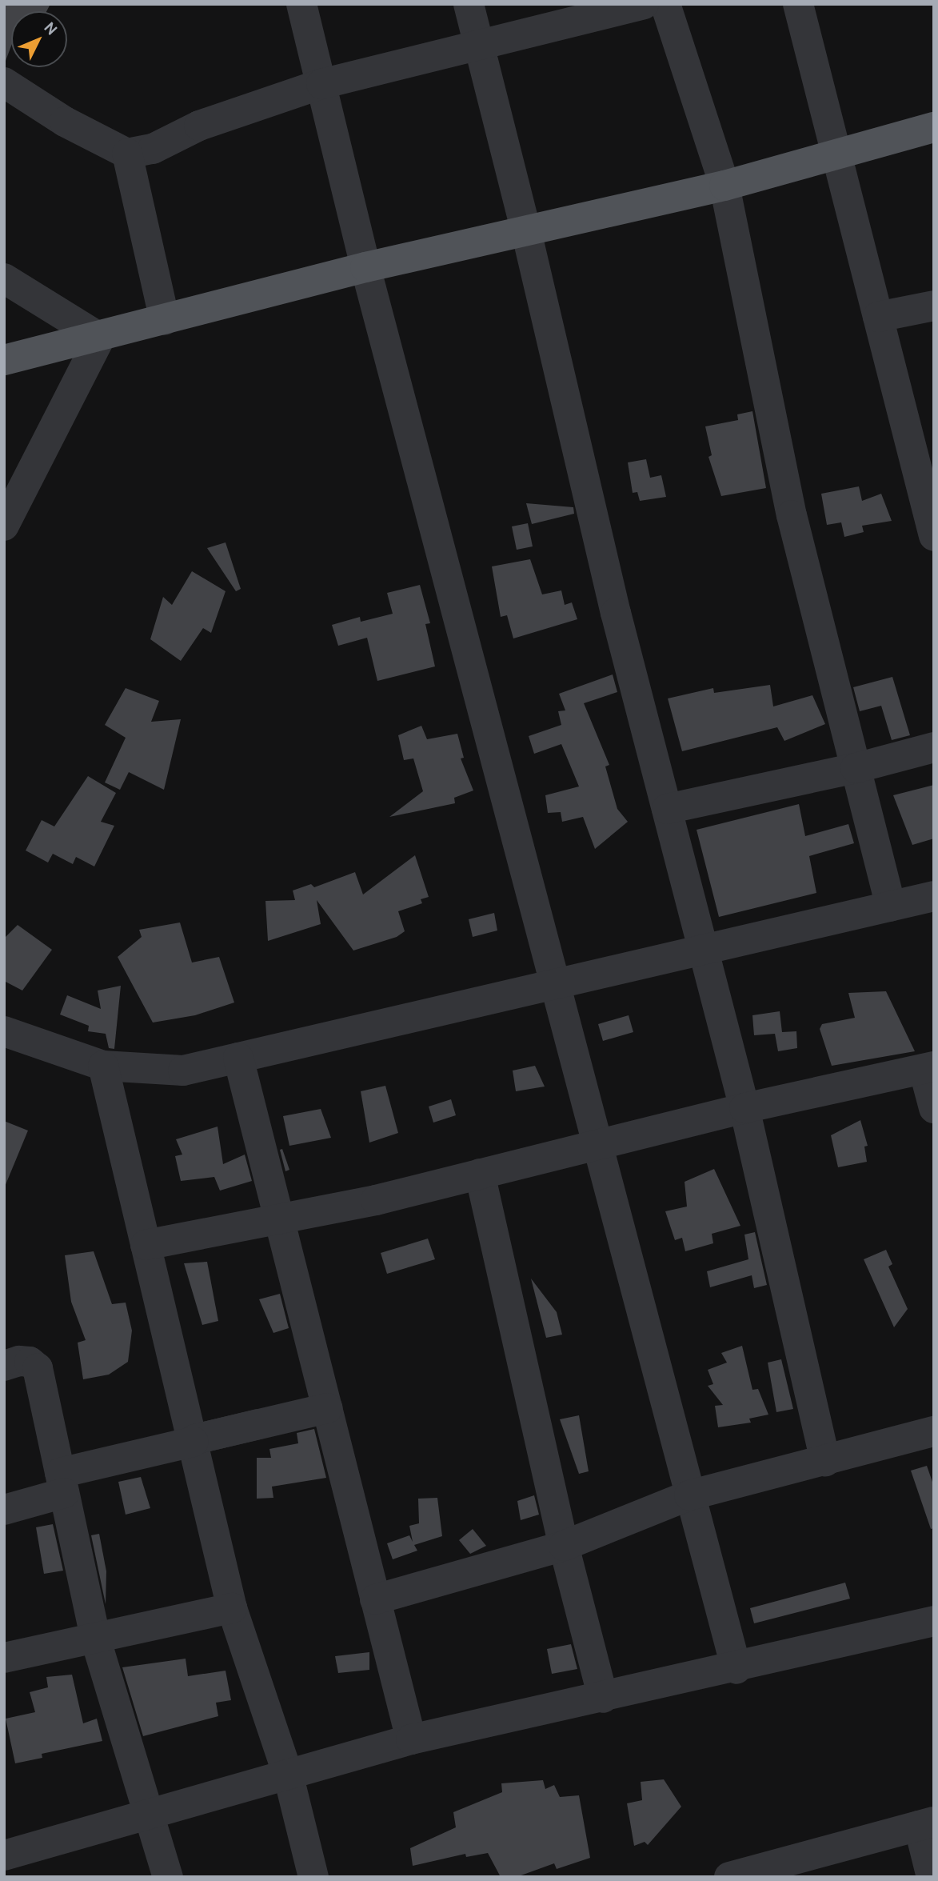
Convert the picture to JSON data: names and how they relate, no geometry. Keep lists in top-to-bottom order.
{
  "north": "top right"
}
